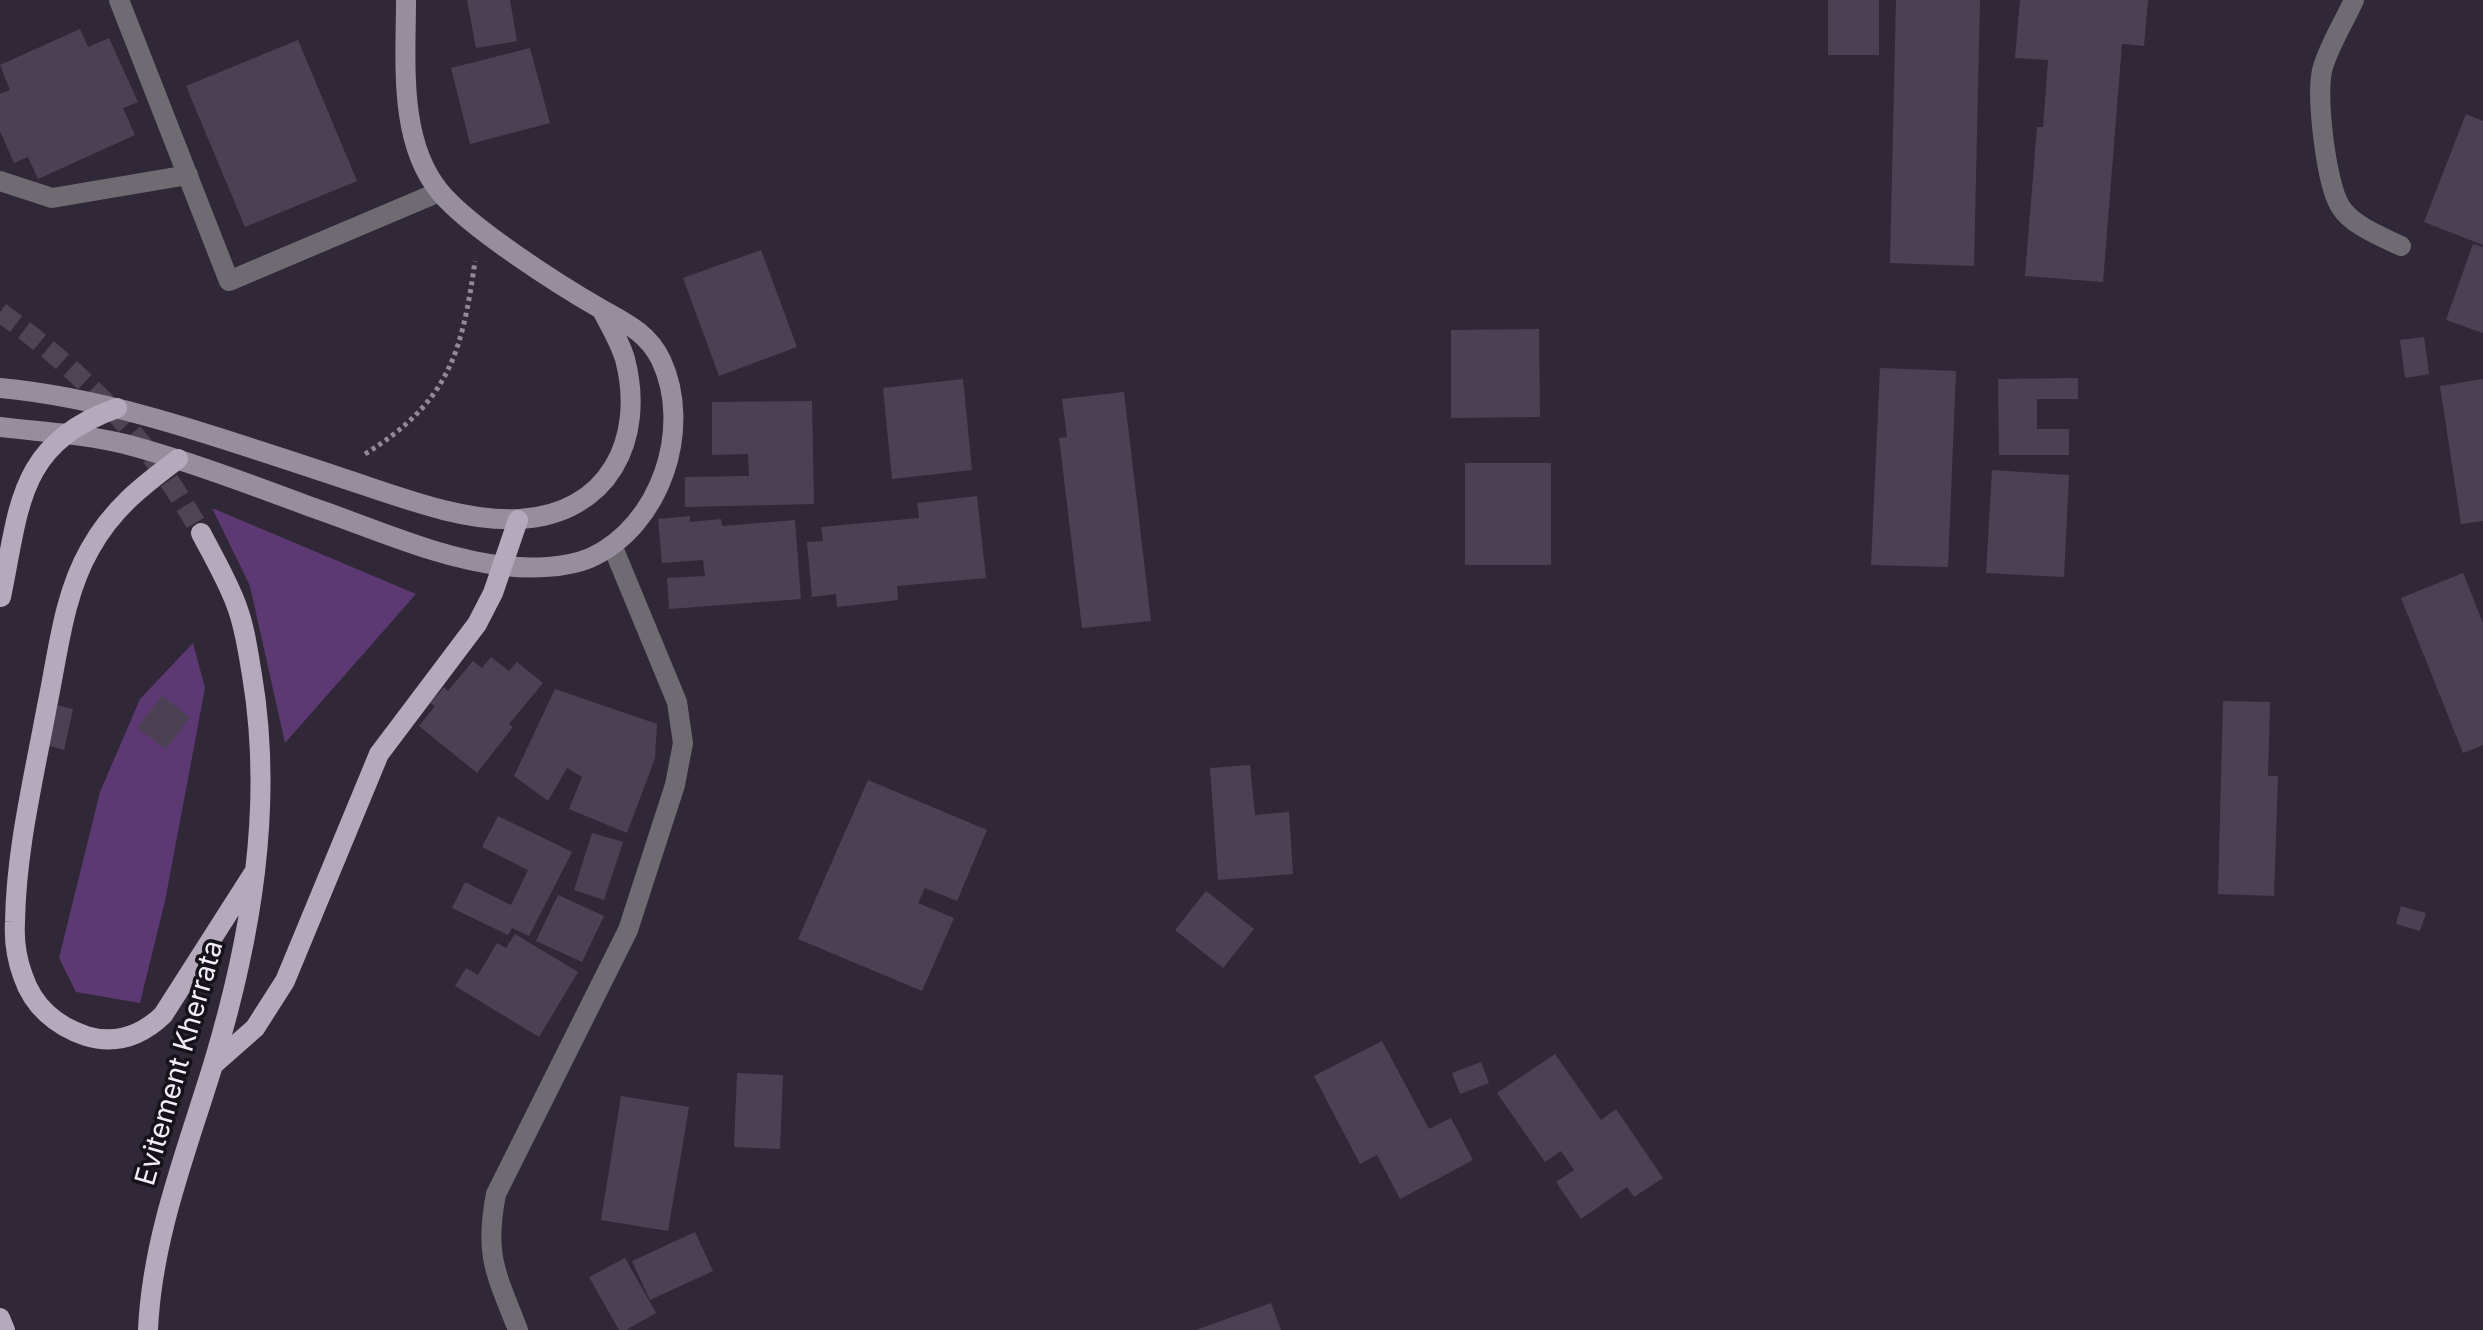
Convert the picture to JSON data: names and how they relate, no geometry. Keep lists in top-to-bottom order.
{
  "streets": {
    "main road": ["Evitement Kherrata"]
  }
}
